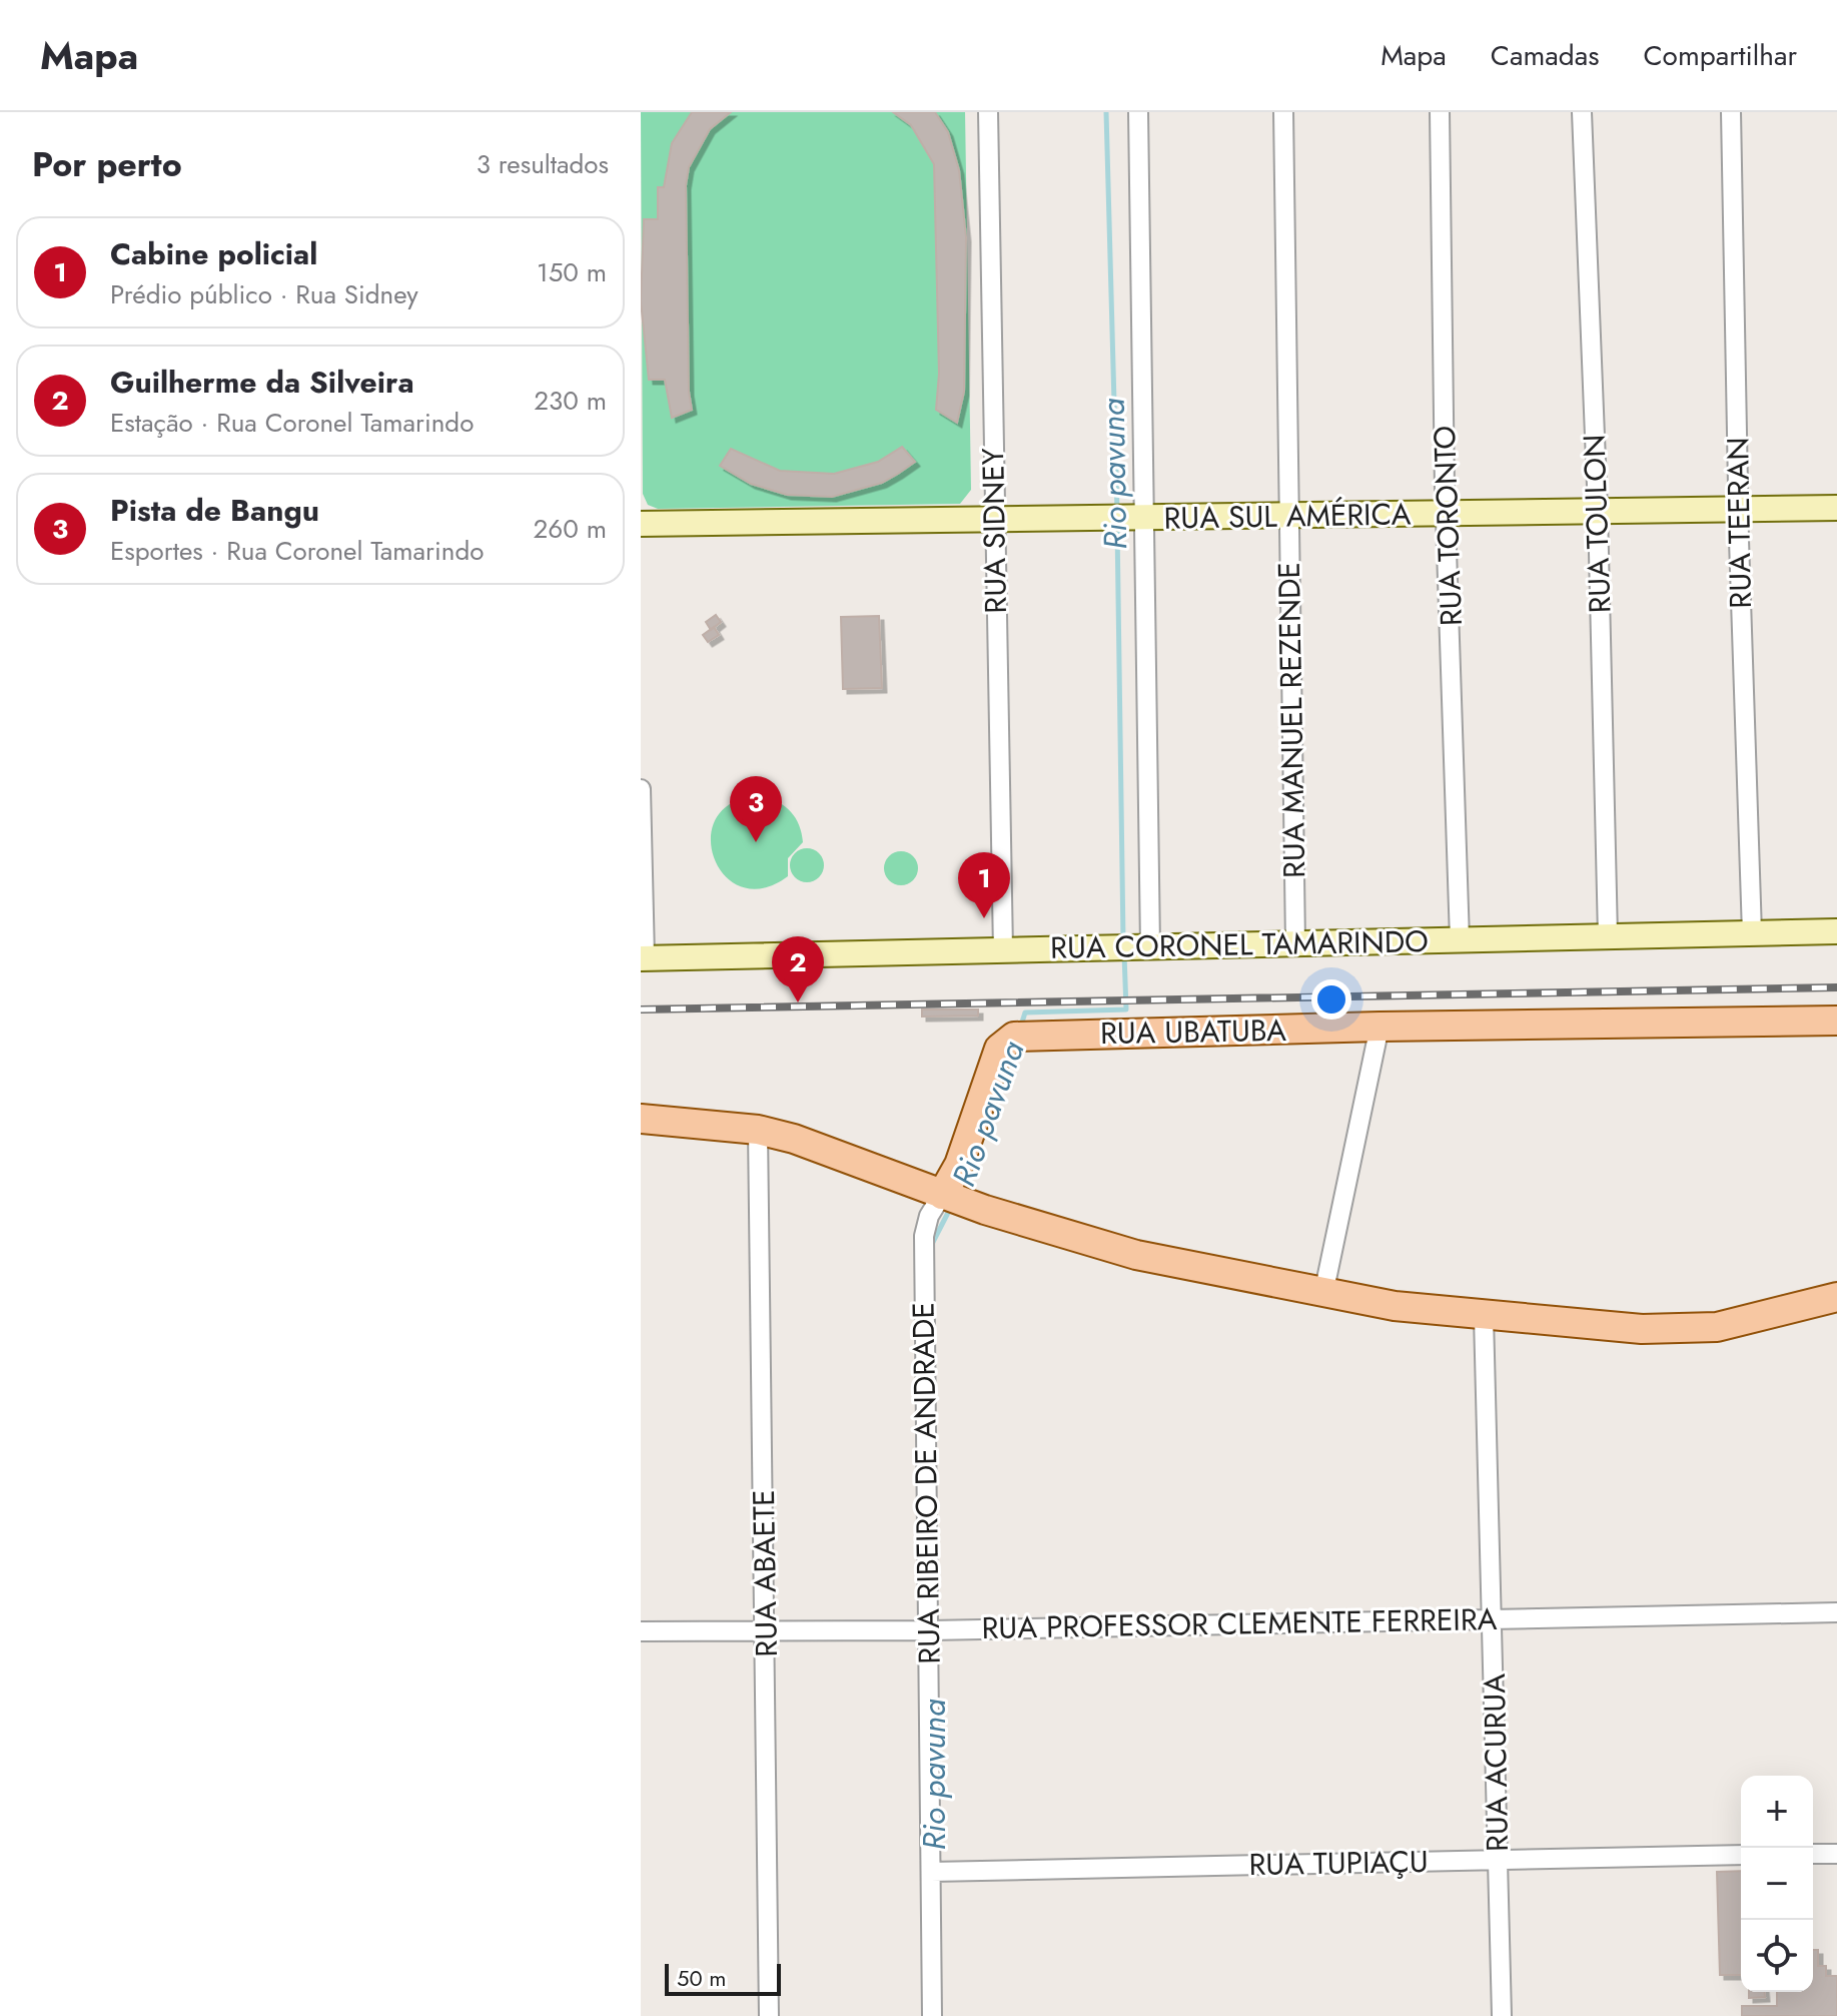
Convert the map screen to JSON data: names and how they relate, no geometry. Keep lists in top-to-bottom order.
{
  "streets": {
    "main road": ["RUA UBATUBA"],
    "street": [
      "RUA SUL AMÉRICA",
      "RUA TEERAN",
      "RUA TOULON",
      "RUA TORONTO",
      "RUA SIDNEY",
      "RUA MANUEL REZENDE",
      "RUA CORONEL TAMARINDO",
      "RUA RIBEIRO DE ANDRADE",
      "RUA ABAETE",
      "RUA PROFESSOR CLEMENTE FERREIRA",
      "RUA ACURUA",
      "RUA TUPIAÇU"
    ]
  },
  "crossings": [
    ["RUA SUL AMÉRICA", "RUA TEERAN"],
    ["RUA SUL AMÉRICA", "RUA TOULON"],
    ["RUA SUL AMÉRICA", "RUA TORONTO"],
    ["RUA SUL AMÉRICA", "RUA SIDNEY"],
    ["RUA SUL AMÉRICA", "RUA MANUEL REZENDE"],
    ["RUA TEERAN", "RUA CORONEL TAMARINDO"],
    ["RUA TOULON", "RUA CORONEL TAMARINDO"],
    ["RUA TORONTO", "RUA CORONEL TAMARINDO"],
    ["RUA SIDNEY", "RUA CORONEL TAMARINDO"],
    ["RUA MANUEL REZENDE", "RUA CORONEL TAMARINDO"],
    ["RUA UBATUBA", "RUA RIBEIRO DE ANDRADE"],
    ["RUA RIBEIRO DE ANDRADE", "RUA PROFESSOR CLEMENTE FERREIRA"],
    ["RUA RIBEIRO DE ANDRADE", "RUA TUPIAÇU"],
    ["RUA ABAETE", "RUA PROFESSOR CLEMENTE FERREIRA"],
    ["RUA PROFESSOR CLEMENTE FERREIRA", "RUA ACURUA"],
    ["RUA ACURUA", "RUA TUPIAÇU"]
  ],
  "water": ["Rio pavuna"],
  "scale_bar": "50 m",
  "page": {
    "header": "Mapa",
    "nav": ["Mapa", "Camadas", "Compartilhar"],
    "heading": ["Por perto", "3 resultados"],
    "list": [
      {
        "mark": "1",
        "name": "Cabine policial",
        "note": "Prédio público · Rua Sidney",
        "value": "150 m"
      },
      {
        "mark": "2",
        "name": "Guilherme da Silveira",
        "note": "Estação · Rua Coronel Tamarindo",
        "value": "230 m"
      },
      {
        "mark": "3",
        "name": "Pista de Bangu",
        "note": "Esportes · Rua Coronel Tamarindo",
        "value": "260 m"
      }
    ],
    "pins": ["3", "1", "2"],
    "map_buttons": ["+", "−"],
    "scale": "50 m"
  }
}
